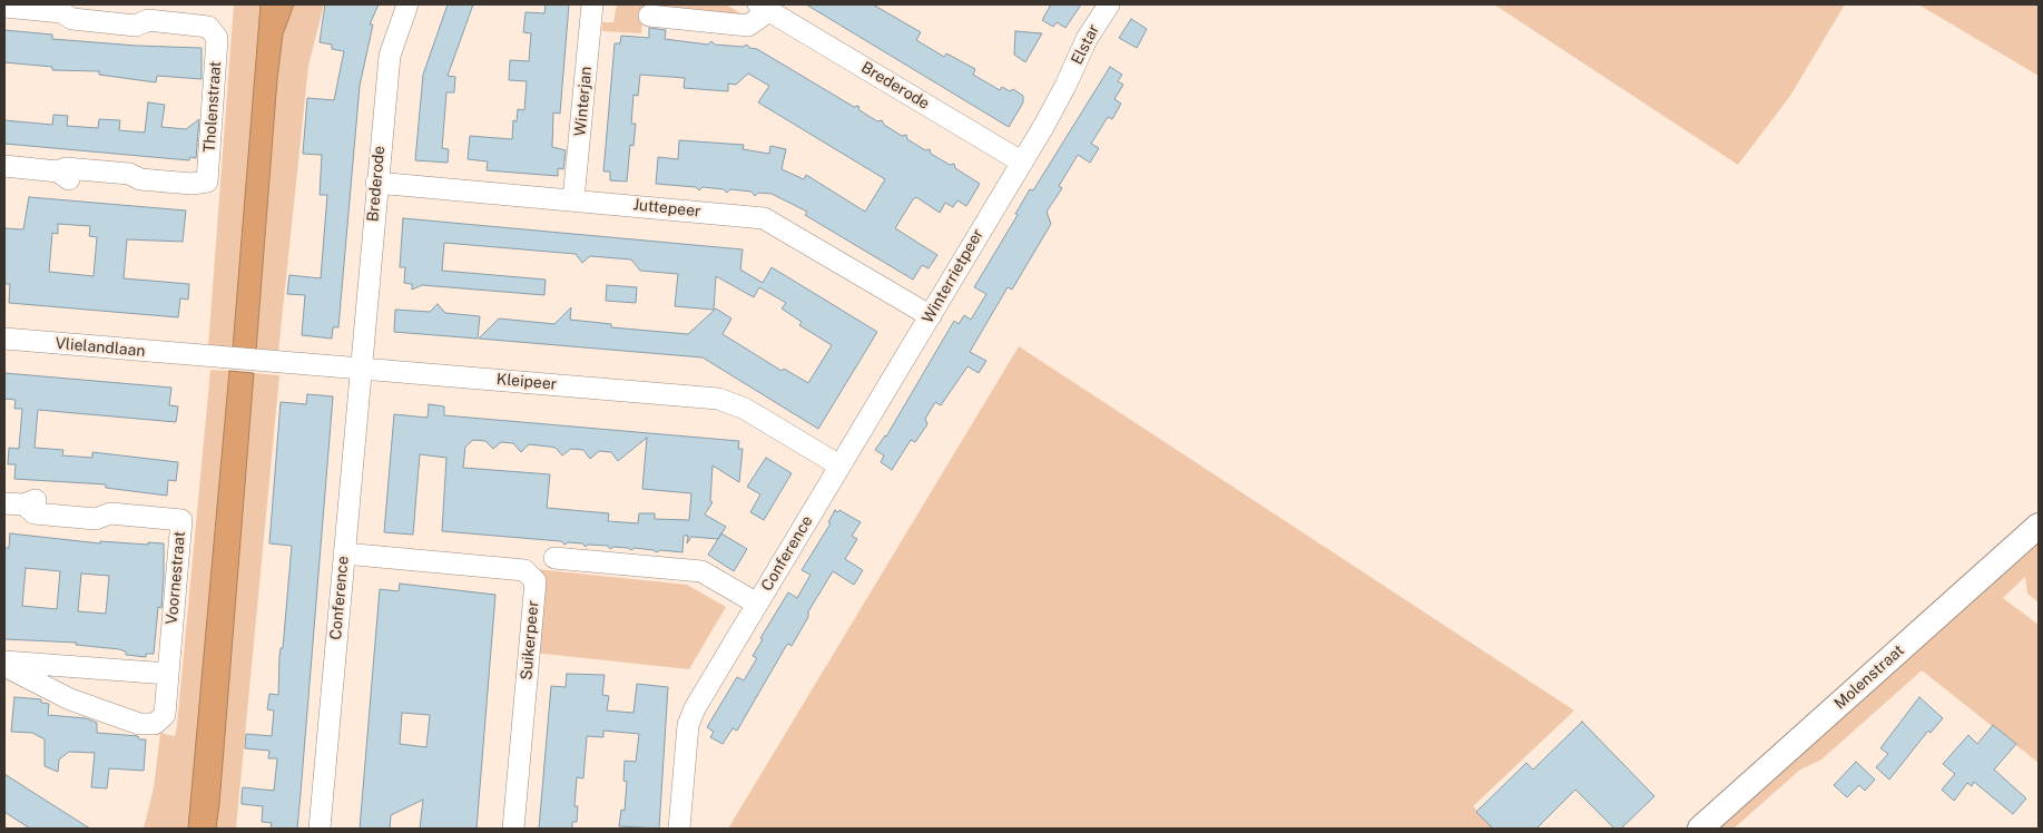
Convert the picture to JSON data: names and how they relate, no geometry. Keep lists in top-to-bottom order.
{
  "streets": {
    "street": [
      "Elstar",
      "Brederode",
      "Winterjan",
      "Tholenstraat",
      "Juttepeer",
      "Winterrietpeer",
      "Vlielandlaan",
      "Kleipeer",
      "Conference",
      "Voornestraat",
      "Suikerpeer",
      "Molenstraat"
    ]
  },
  "crossings": [
    ["Elstar", "Winterrietpeer"],
    ["Brederode", "Juttepeer"],
    ["Brederode", "Winterrietpeer"],
    ["Brederode", "Kleipeer"],
    ["Brederode", "Conference"],
    ["Winterjan", "Juttepeer"],
    ["Juttepeer", "Winterrietpeer"],
    ["Winterrietpeer", "Kleipeer"],
    ["Winterrietpeer", "Conference"],
    ["Vlielandlaan", "Kleipeer"],
    ["Kleipeer", "Conference"],
    ["Conference", "Suikerpeer"]
  ]
}
